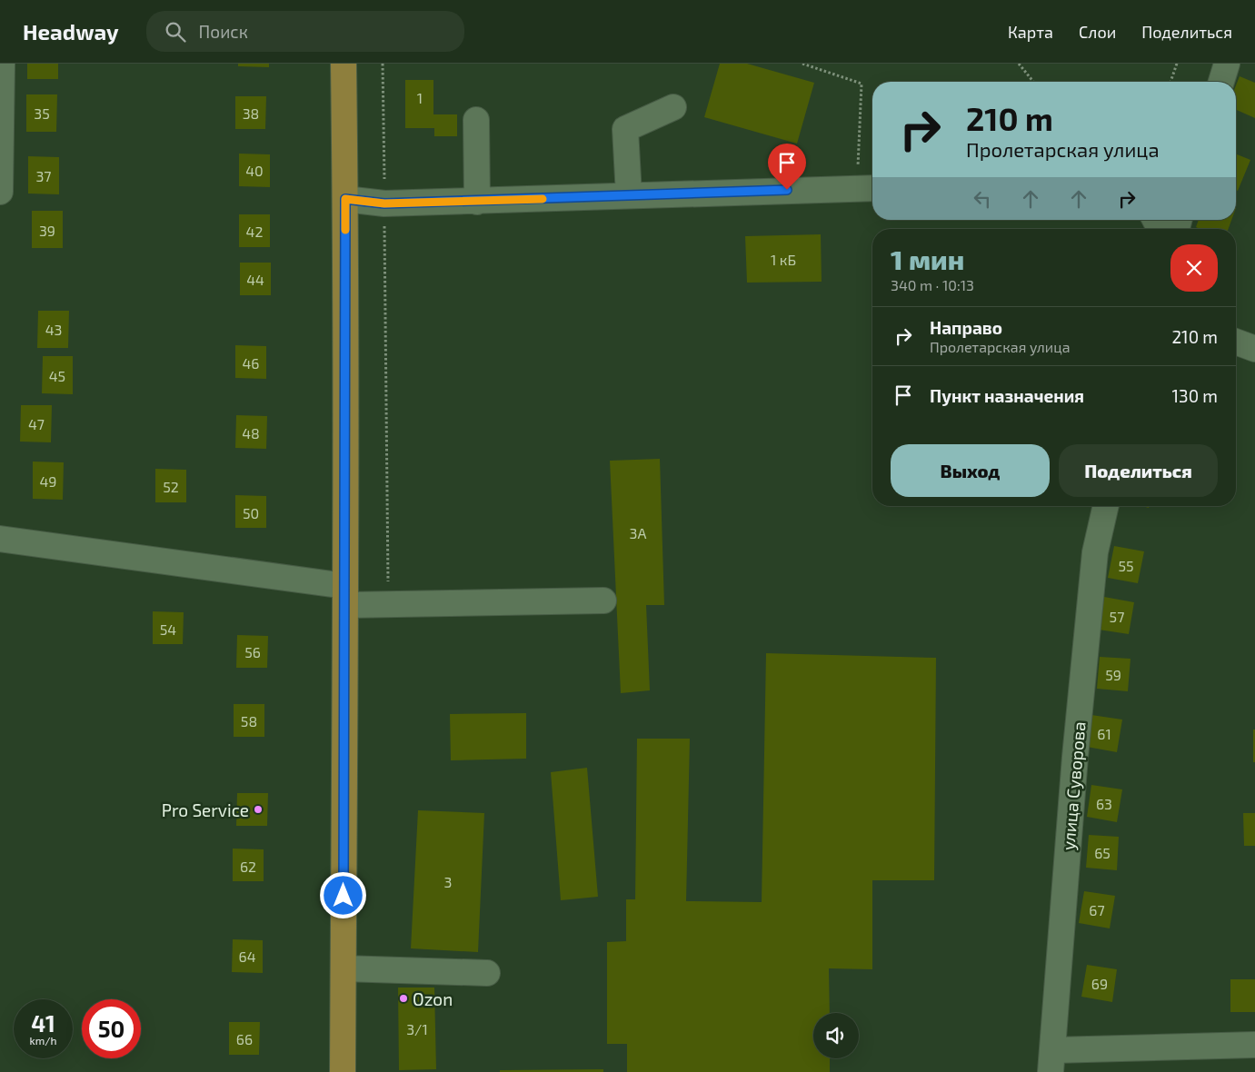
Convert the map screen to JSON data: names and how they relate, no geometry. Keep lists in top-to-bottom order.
{
  "streets": {
    "street": ["улица Суворова"]
  },
  "places": ["Pro Service", "Ozon"],
  "house_numbers": [
    "1",
    "35",
    "38",
    "40",
    "37",
    "39",
    "42",
    "1 кБ",
    "44",
    "43",
    "46",
    "45",
    "47",
    "48",
    "49",
    "52",
    "50",
    "3А",
    "55",
    "57",
    "54",
    "56",
    "59",
    "58",
    "61",
    "63",
    "65",
    "62",
    "3",
    "67",
    "64",
    "69",
    "3/1",
    "66"
  ],
  "page": {
    "header": "Headway",
    "search": "Поиск",
    "nav": ["Карта", "Слои", "Поделиться"],
    "turn": ["210 m", "Пролетарская улица"],
    "heading": ["1 мин", "340 m · 10:13"],
    "list": [
      {
        "name": "Направо",
        "note": "Пролетарская улица",
        "value": "210 m"
      },
      {
        "name": "Пункт назначения",
        "value": "130 m"
      }
    ],
    "buttons": ["Выход", "Поделиться"],
    "speed": "41 km/h",
    "limit": "50"
  }
}
